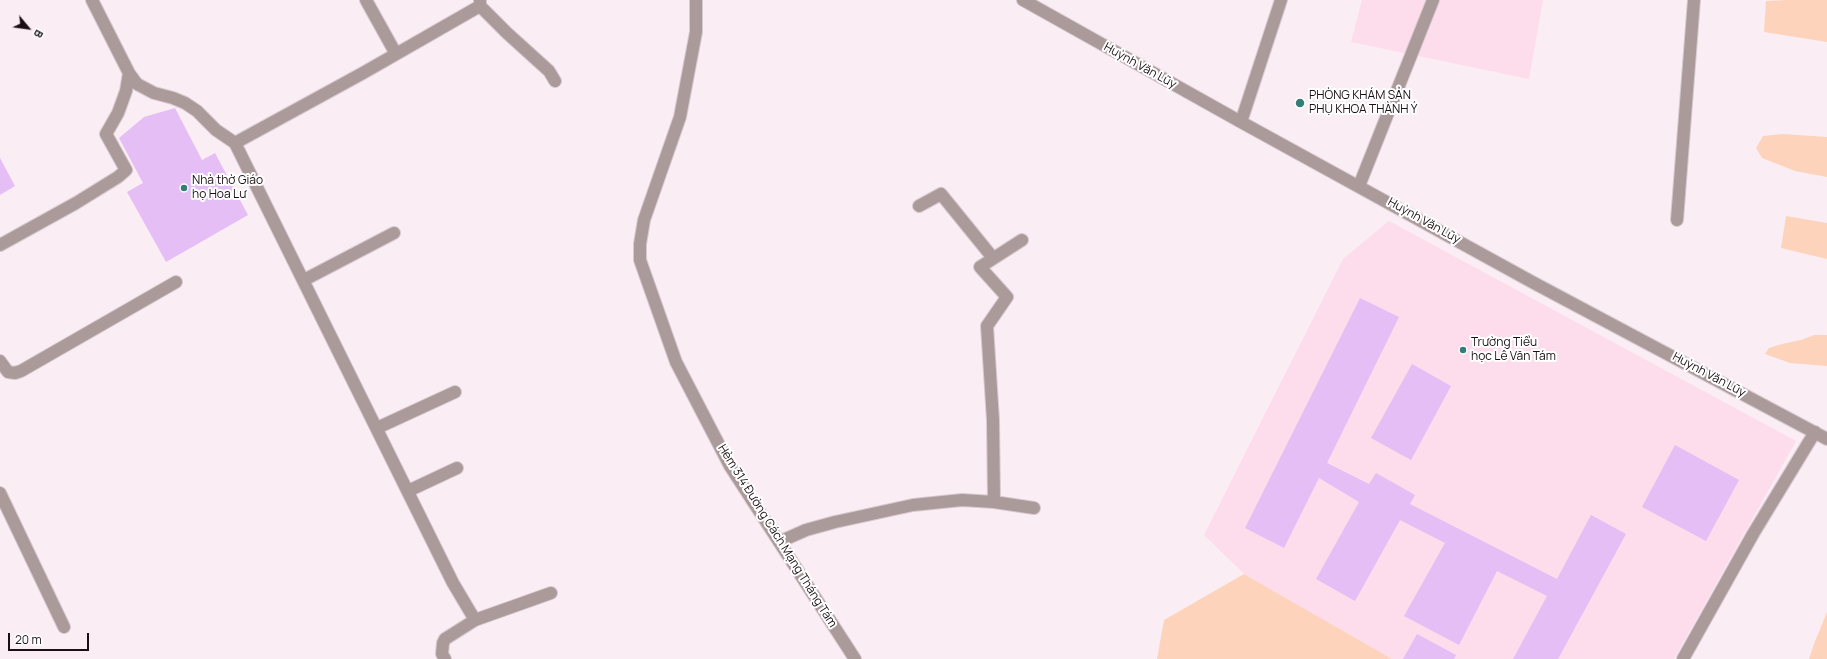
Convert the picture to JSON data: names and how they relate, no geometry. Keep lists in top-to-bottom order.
{
  "streets": {
    "street": ["Huỳnh Văn Lũy", "Hẻm 314 Đường Cách Mạng Tháng Tám"]
  },
  "places": ["PHÒNG KHÁM SẢN PHỤ KHOA THÀNH Ý", "Nhà thờ Giáo họ Hoa Lư", "Trường Tiểu học Lê Văn Tám"],
  "scale_bar": "20 m",
  "north": "bottom right"
}
